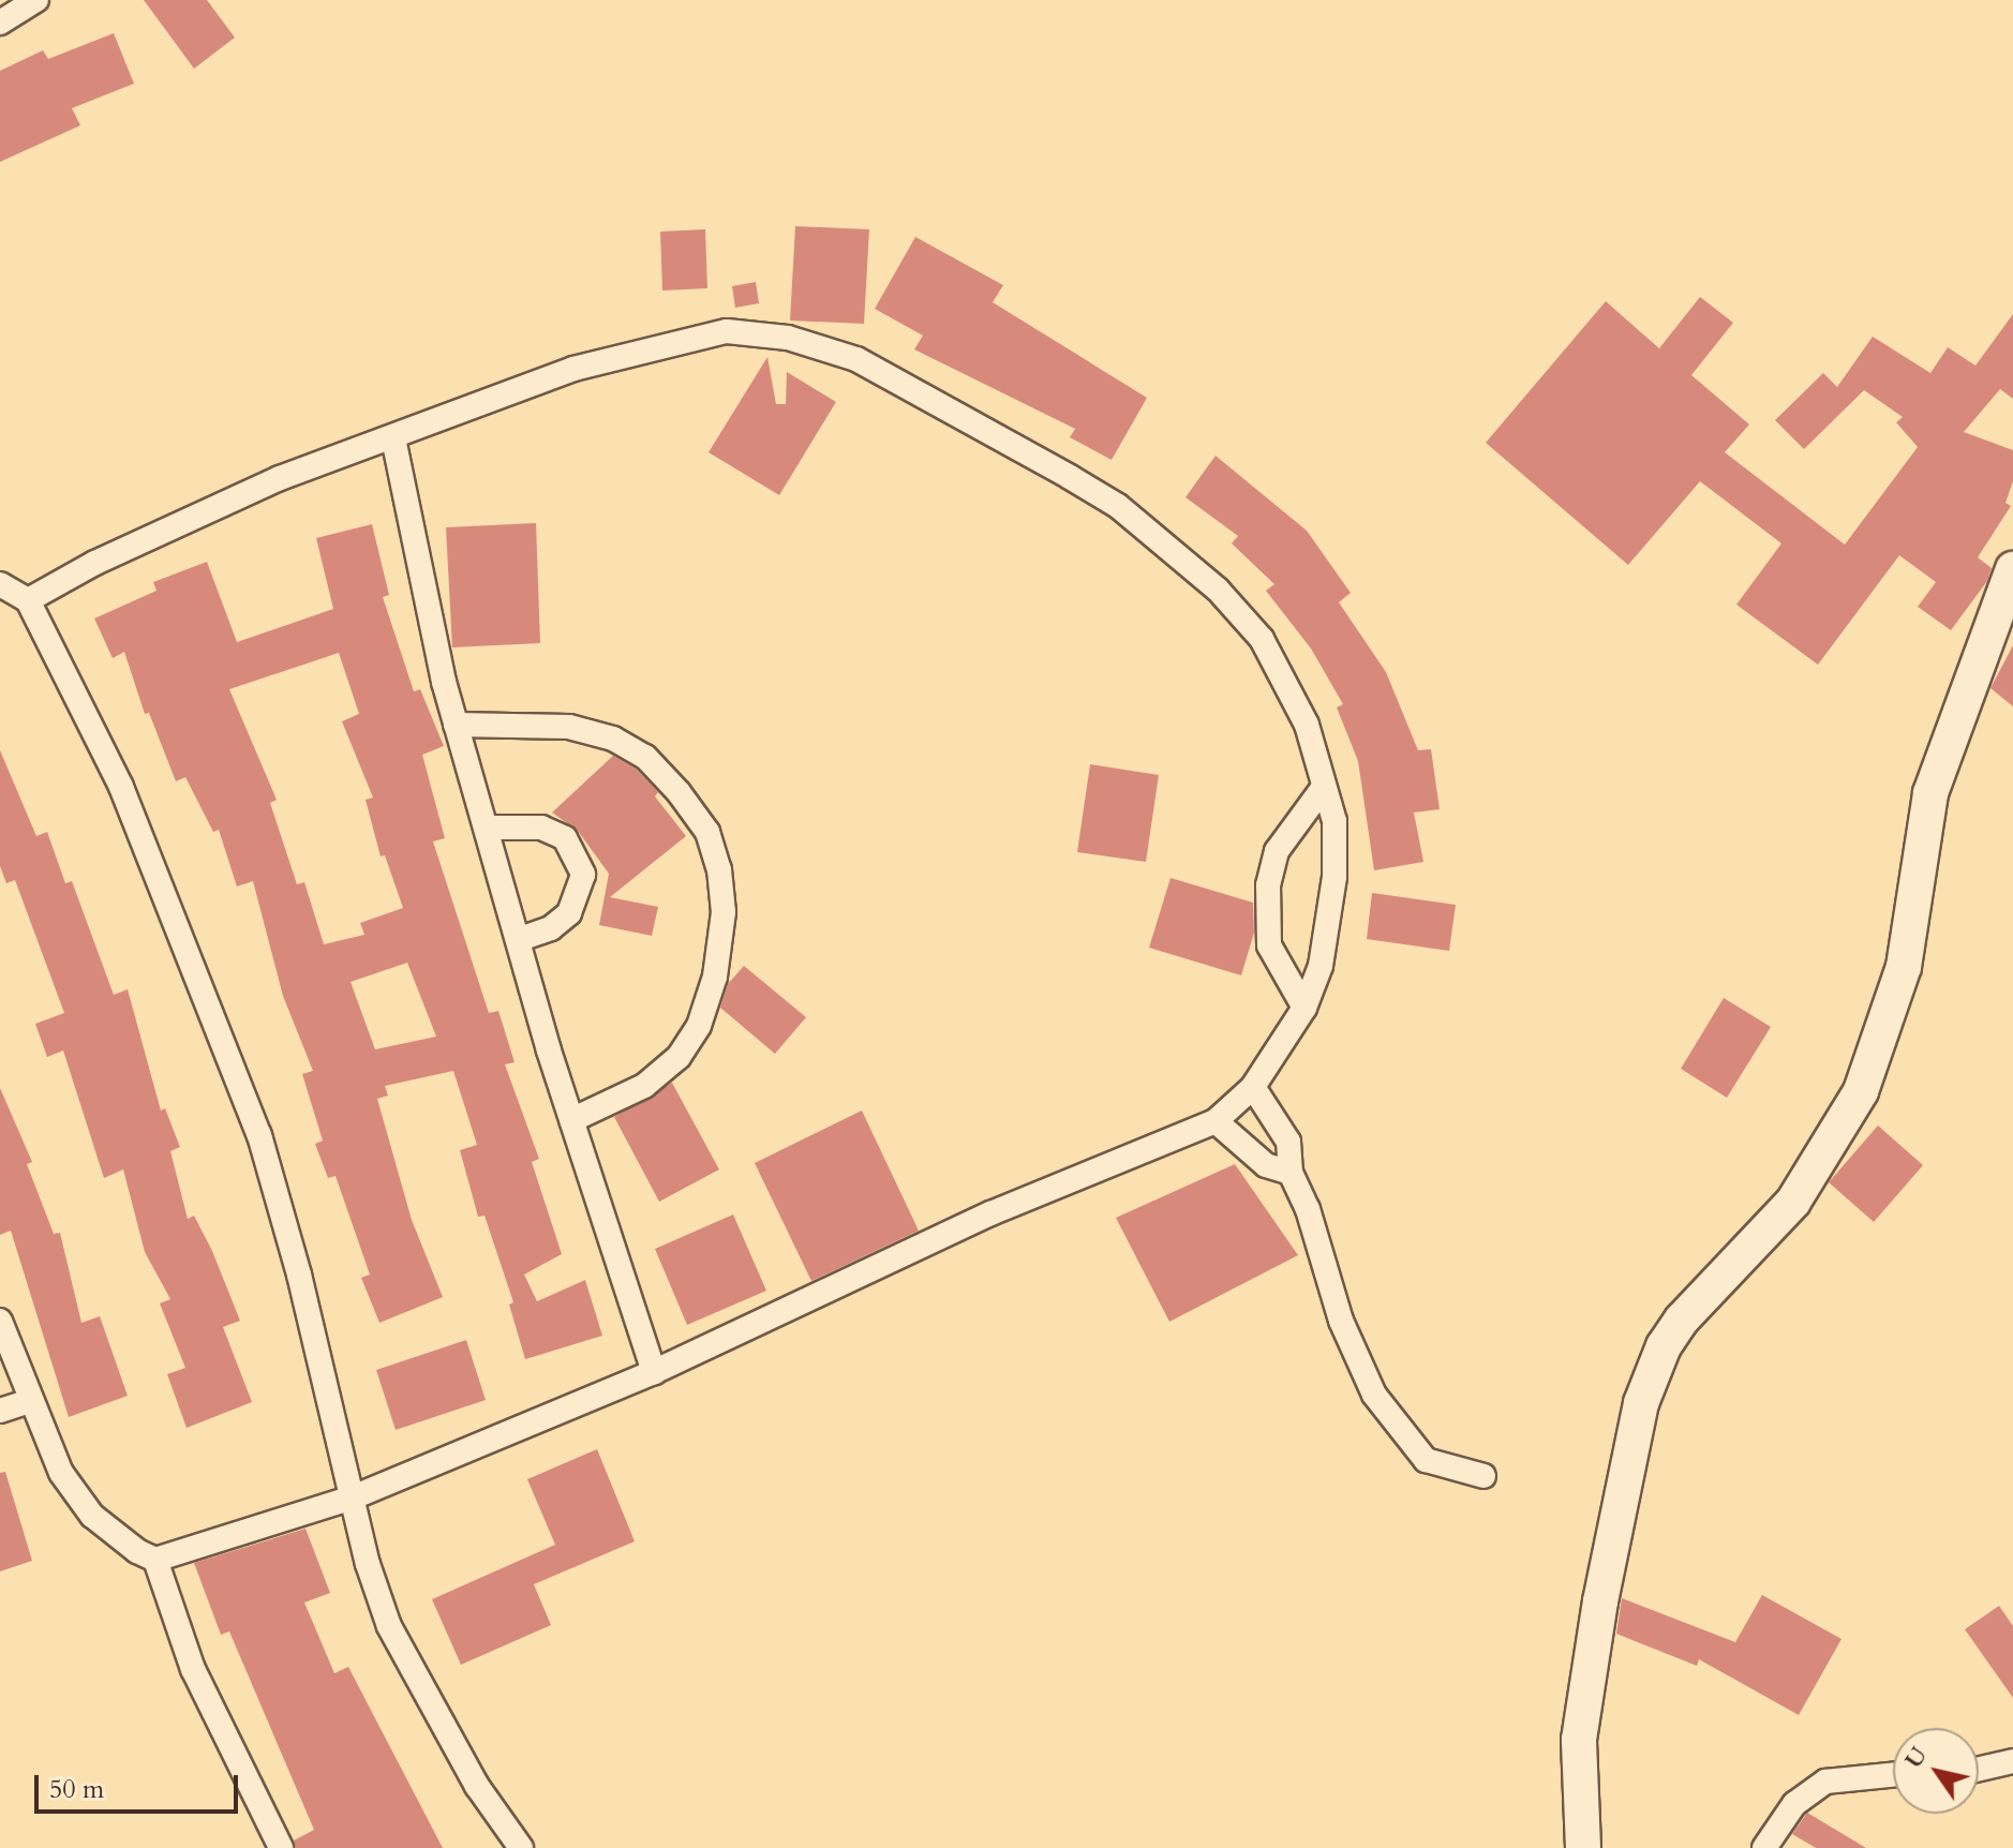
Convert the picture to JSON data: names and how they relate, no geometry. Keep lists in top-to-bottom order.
{
  "scale_bar": "50 m",
  "north": "top left"
}
